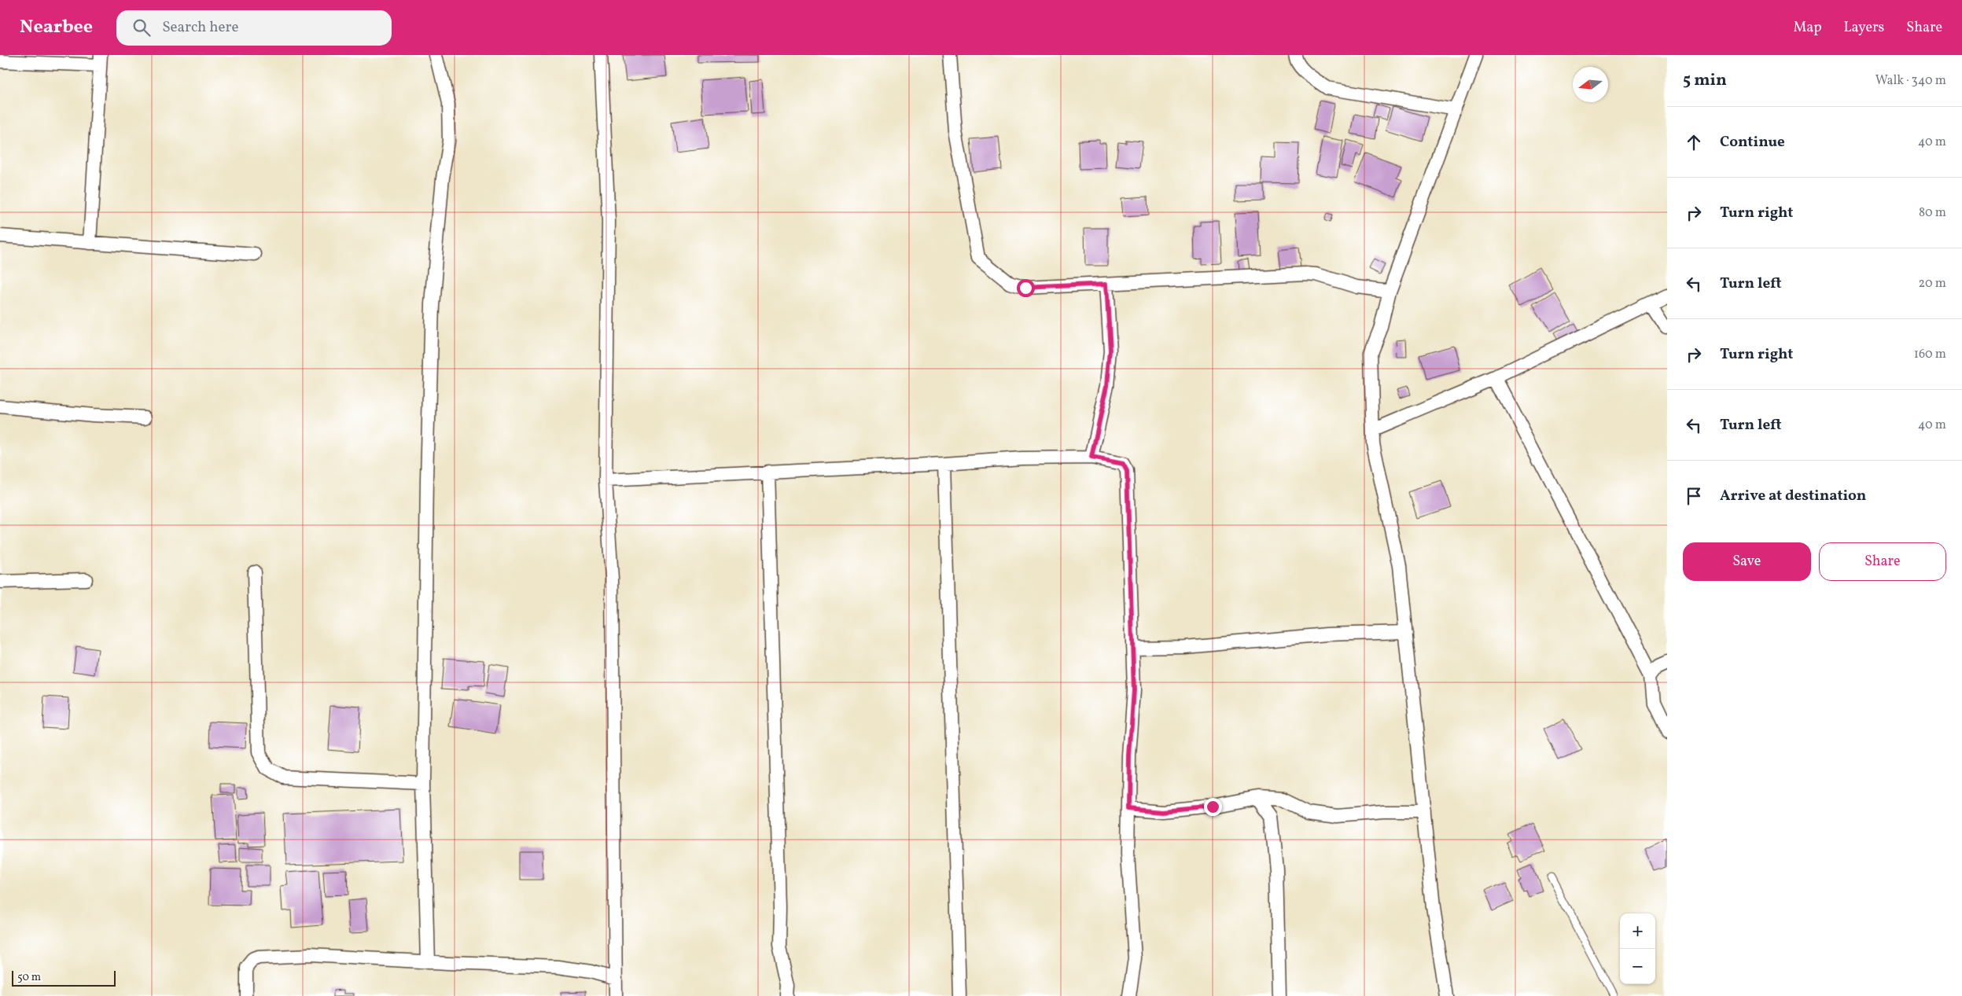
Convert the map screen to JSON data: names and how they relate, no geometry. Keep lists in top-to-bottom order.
{
  "scale_bar": "50 m",
  "north": "left",
  "page": {
    "header": "Nearbee",
    "search": "Search here",
    "nav": ["Map", "Layers", "Share"],
    "heading": ["5 min", "Walk · 340 m"],
    "list": [
      ["Continue", "40 m"],
      ["Turn right", "80 m"],
      ["Turn left", "20 m"],
      ["Turn right", "160 m"],
      ["Turn left", "40 m"],
      "Arrive at destination"
    ],
    "buttons": ["Save", "Share"],
    "map_buttons": ["+", "−"],
    "scale": "50 m"
  }
}
